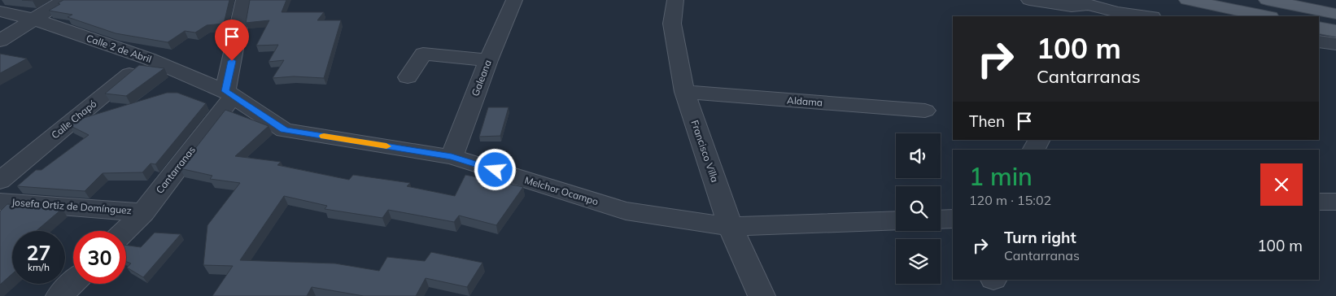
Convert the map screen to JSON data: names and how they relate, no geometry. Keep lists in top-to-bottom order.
{
  "streets": {
    "street": [
      "Calle 2 de Abril",
      "Galeana",
      "Aldama",
      "Calle Chapó",
      "Francisco Villa",
      "Cantarranas",
      "Melchor Ocampo",
      "Josefa Ortiz de Domínguez"
    ]
  },
  "crossings": [
    ["Calle 2 de Abril", "Calle Chapó"],
    ["Calle 2 de Abril", "Cantarranas"],
    ["Calle 2 de Abril", "Melchor Ocampo"],
    ["Galeana", "Melchor Ocampo"],
    ["Aldama", "Francisco Villa"],
    ["Francisco Villa", "Melchor Ocampo"],
    ["Cantarranas", "Melchor Ocampo"],
    ["Cantarranas", "Josefa Ortiz de Domínguez"]
  ],
  "page": {
    "turn": ["100 m", "Cantarranas"],
    "then": "Then",
    "heading": ["1 min", "120 m · 15:02"],
    "list": [
      {
        "name": "Turn right",
        "note": "Cantarranas",
        "value": "100 m"
      }
    ],
    "speed": "27 km/h",
    "limit": "30"
  }
}
